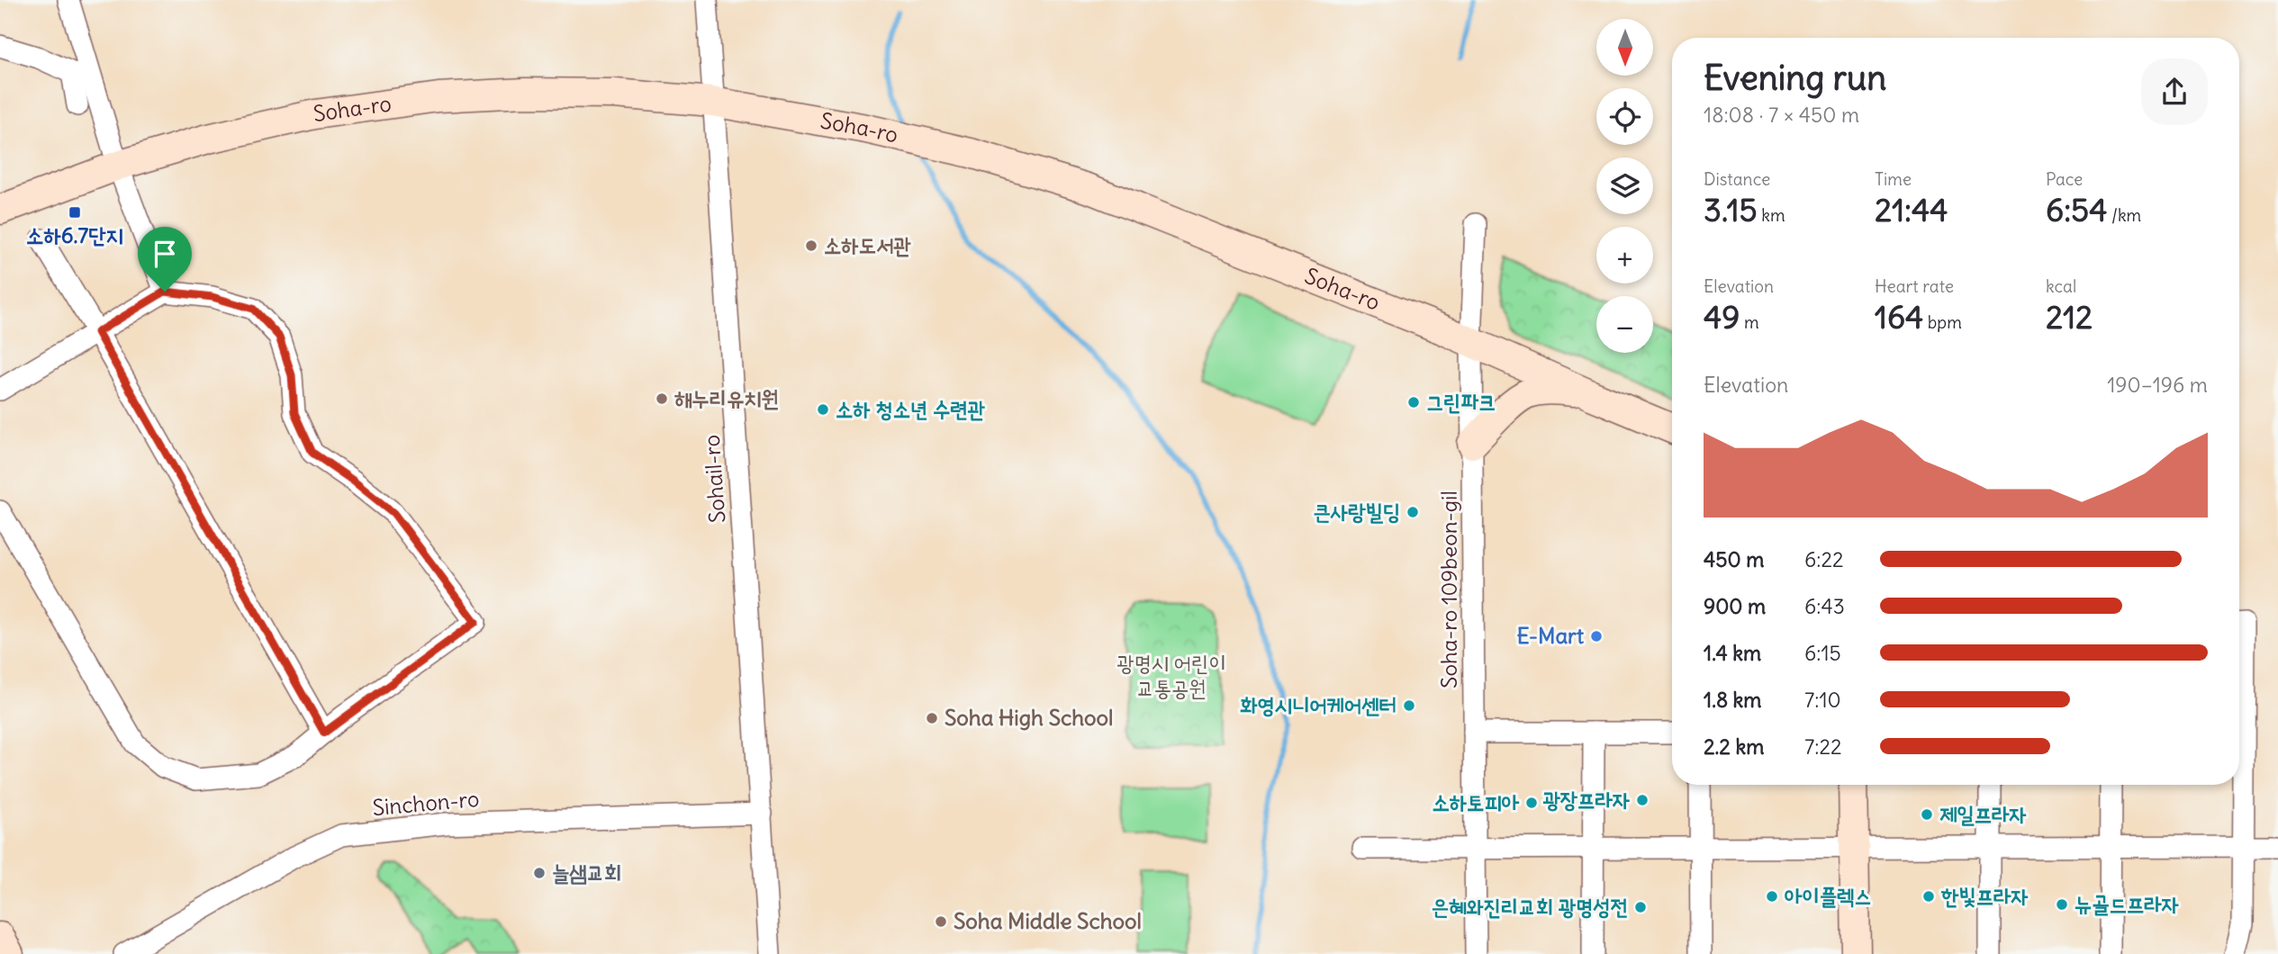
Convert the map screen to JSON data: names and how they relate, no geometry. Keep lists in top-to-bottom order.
{
  "streets": {
    "street": [
      "Soha-ro",
      "Sohail-ro",
      "Soha-ro 109beon-gil",
      "Sinchon-ro"
    ]
  },
  "crossings": [
    ["Soha-ro", "Sohail-ro"],
    ["Soha-ro", "Soha-ro 109beon-gil"],
    ["Sohail-ro", "Sinchon-ro"]
  ],
  "parks": ["광명시 어린이 교통공원"],
  "places": {
    "transit": ["소하6.7단지"],
    "other": [
      "소하도서관",
      "해누리유치원",
      "그린파크",
      "소하 청소년 수련관",
      "큰사랑빌딩",
      "E-Mart",
      "화영시니어케어센터",
      "Soha High School",
      "광장프라자",
      "소하토피아",
      "제일프라자",
      "늘샘교회",
      "아이플렉스",
      "한빛프라자",
      "뉴골드프라자",
      "은혜와진리교회 광명성전",
      "Soha Middle School"
    ]
  },
  "north": "bottom",
  "page": {
    "map_buttons": ["+", "−"],
    "heading": ["Evening run", "18:08 · 7 × 450 m"],
    "stats": [
      ["Distance", "3.15 km"],
      ["Time", "21:44"],
      ["Pace", "6:54 /km"],
      ["Elevation", "49 m"],
      ["Heart rate", "164 bpm"],
      ["kcal", "212"]
    ],
    "chart": ["Elevation", "190–196 m"],
    "list": [
      {
        "name": "450 m",
        "note": "6:22"
      },
      {
        "name": "900 m",
        "note": "6:43"
      },
      {
        "name": "1.4 km",
        "note": "6:15"
      },
      {
        "name": "1.8 km",
        "note": "7:10"
      },
      {
        "name": "2.2 km",
        "note": "7:22"
      }
    ]
  }
}
